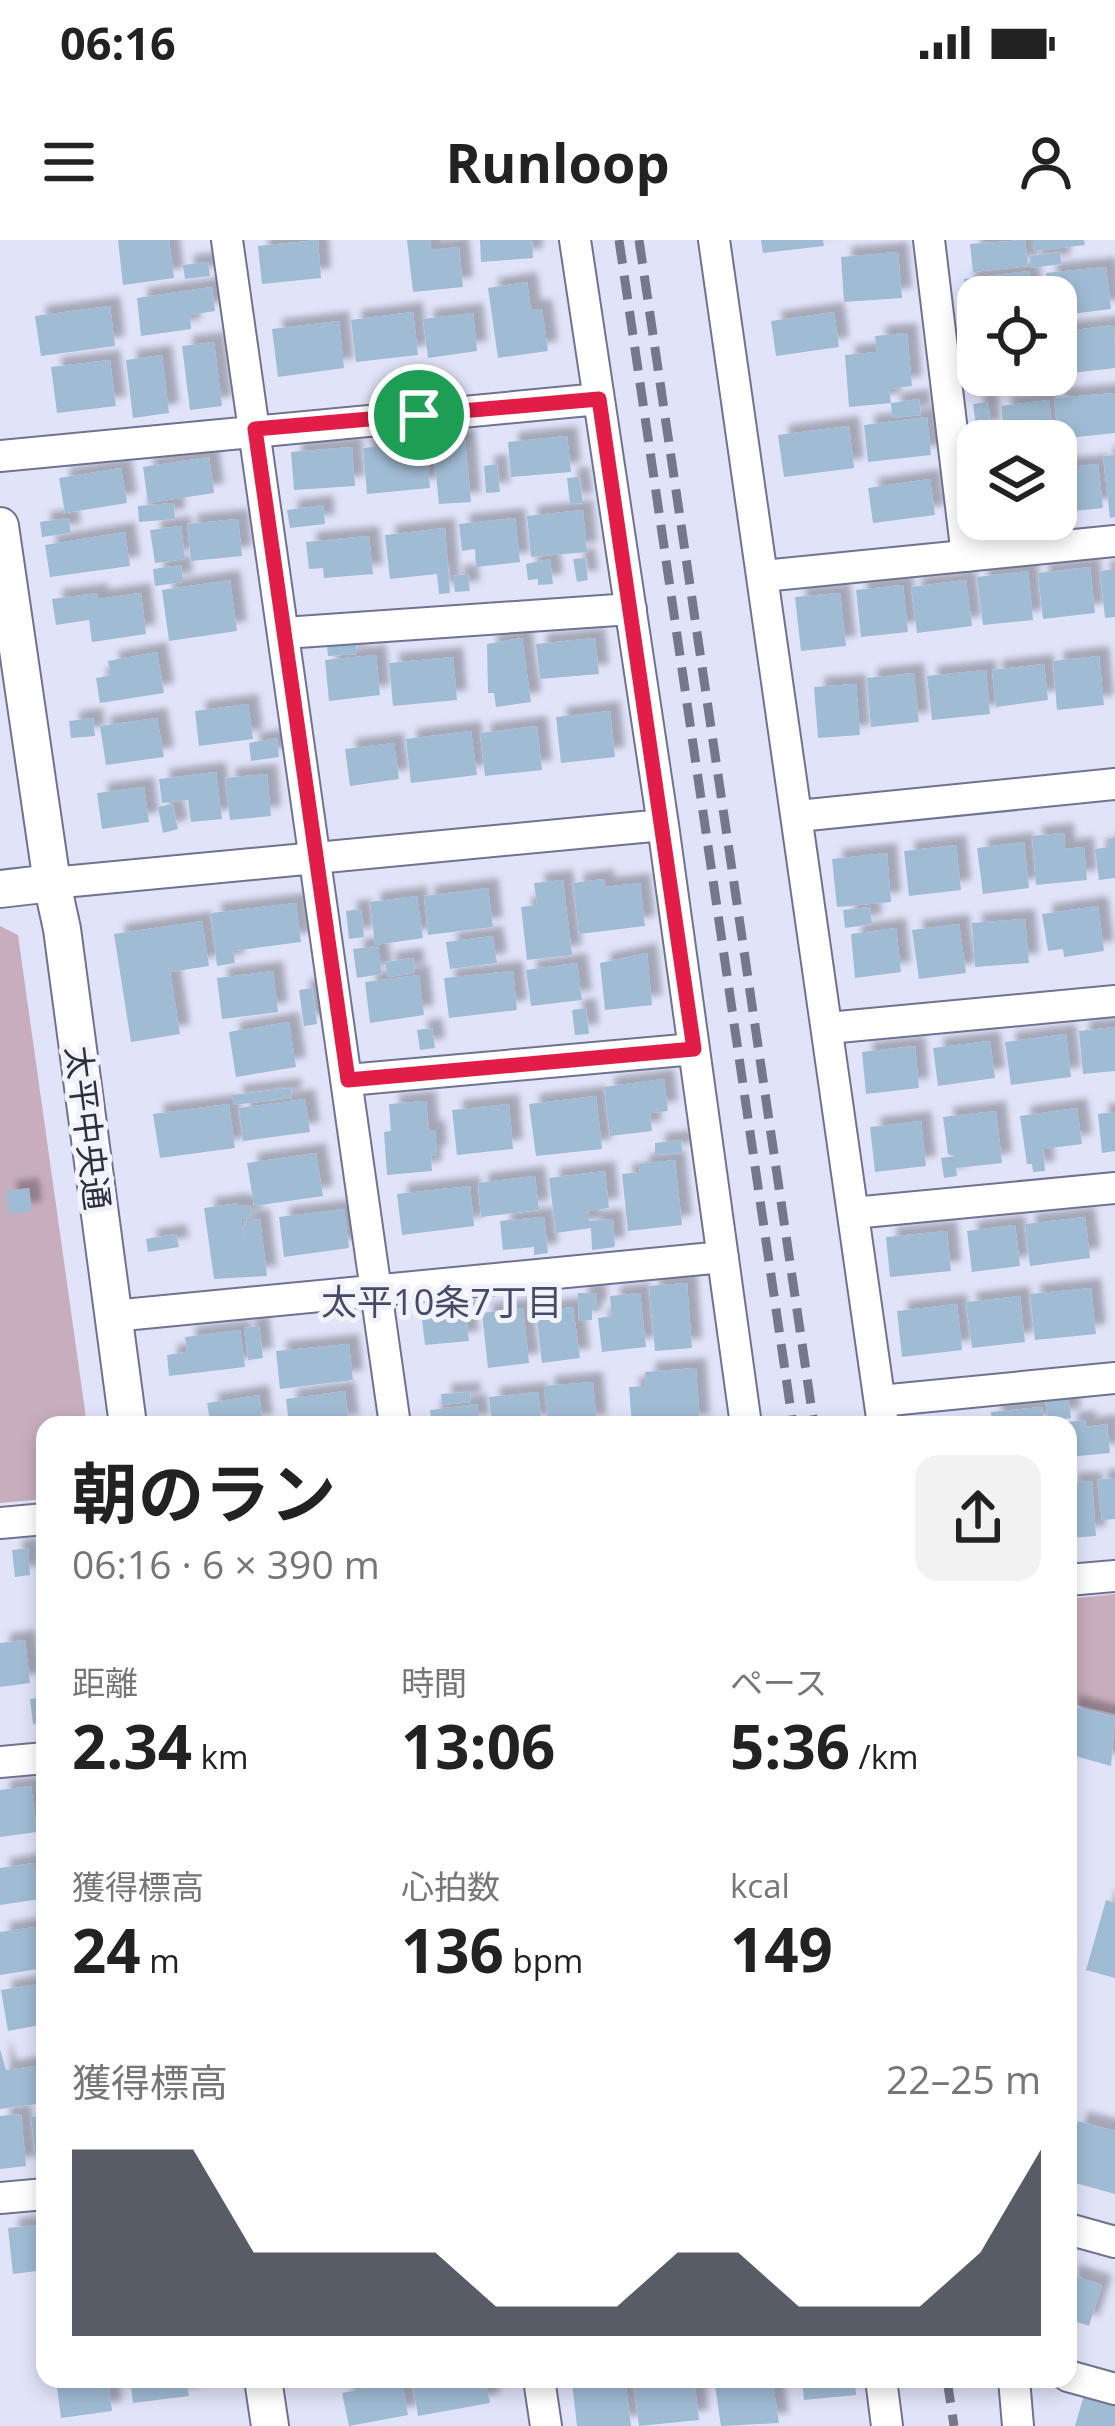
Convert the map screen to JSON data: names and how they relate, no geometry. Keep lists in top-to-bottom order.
{
  "streets": {
    "street": ["太平中央通"]
  },
  "districts": ["太平10条7丁目"],
  "page": {
    "status": "06:16",
    "header": "Runloop",
    "heading": ["朝のラン", "06:16 · 6 × 390 m"],
    "stats": [
      ["距離", "2.34 km"],
      ["時間", "13:06"],
      ["ペース", "5:36 /km"],
      ["獲得標高", "24 m"],
      ["心拍数", "136 bpm"],
      ["kcal", "149"]
    ],
    "chart": ["獲得標高", "22–25 m"]
  }
}
